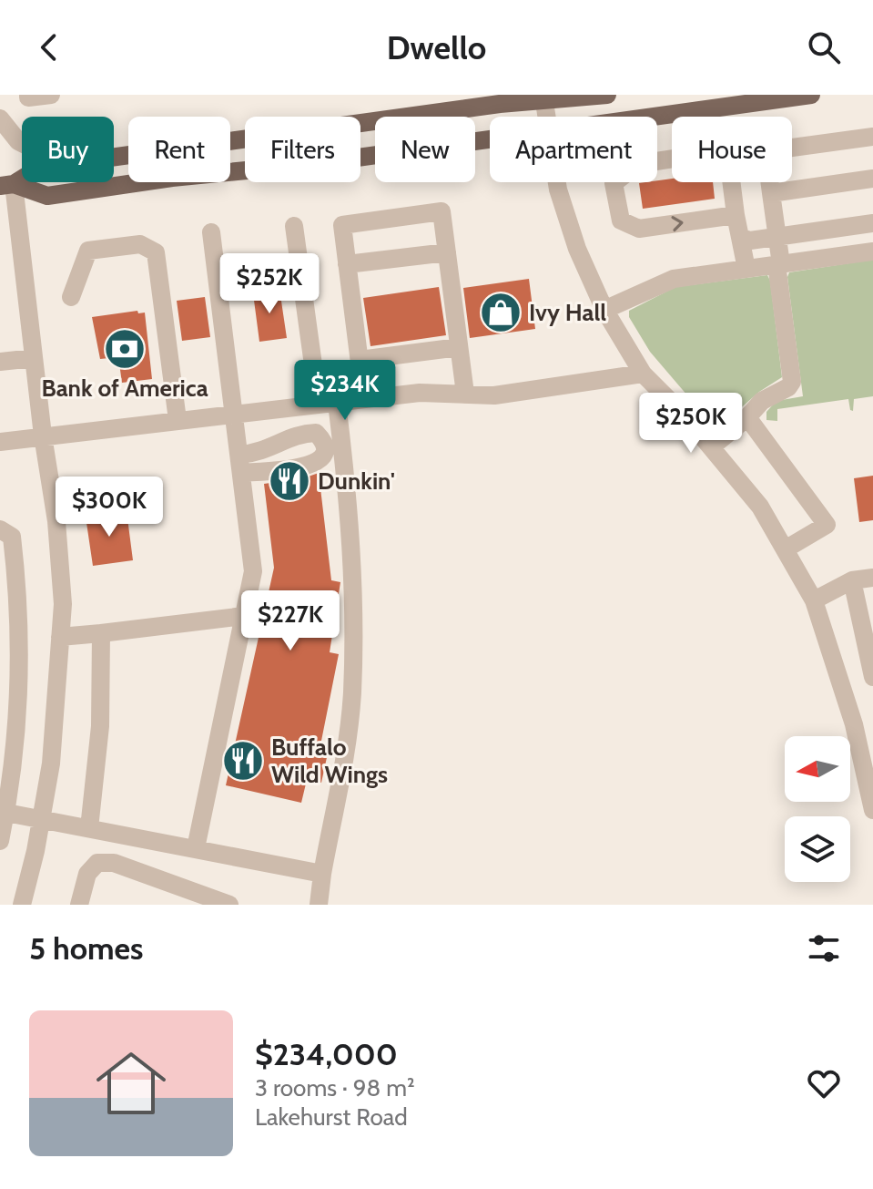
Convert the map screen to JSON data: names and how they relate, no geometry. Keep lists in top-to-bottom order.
{
  "places": {
    "shop": ["Ivy Hall"],
    "bank": ["Bank of America"],
    "restaurant": ["Dunkin'", "Buffalo Wild Wings"]
  },
  "north": "left",
  "page": {
    "header": "Dwello",
    "chip": [
      "Buy",
      "Rent",
      "Filters",
      "New",
      "Apartment",
      "House"
    ],
    "price": [
      "$252K",
      "$234K",
      "$250K",
      "$300K",
      "$227K"
    ],
    "heading": "5 homes",
    "list": [
      {
        "name": "$234,000",
        "note": "3 rooms · 98 m² · Lakehurst Road"
      }
    ]
  }
}
